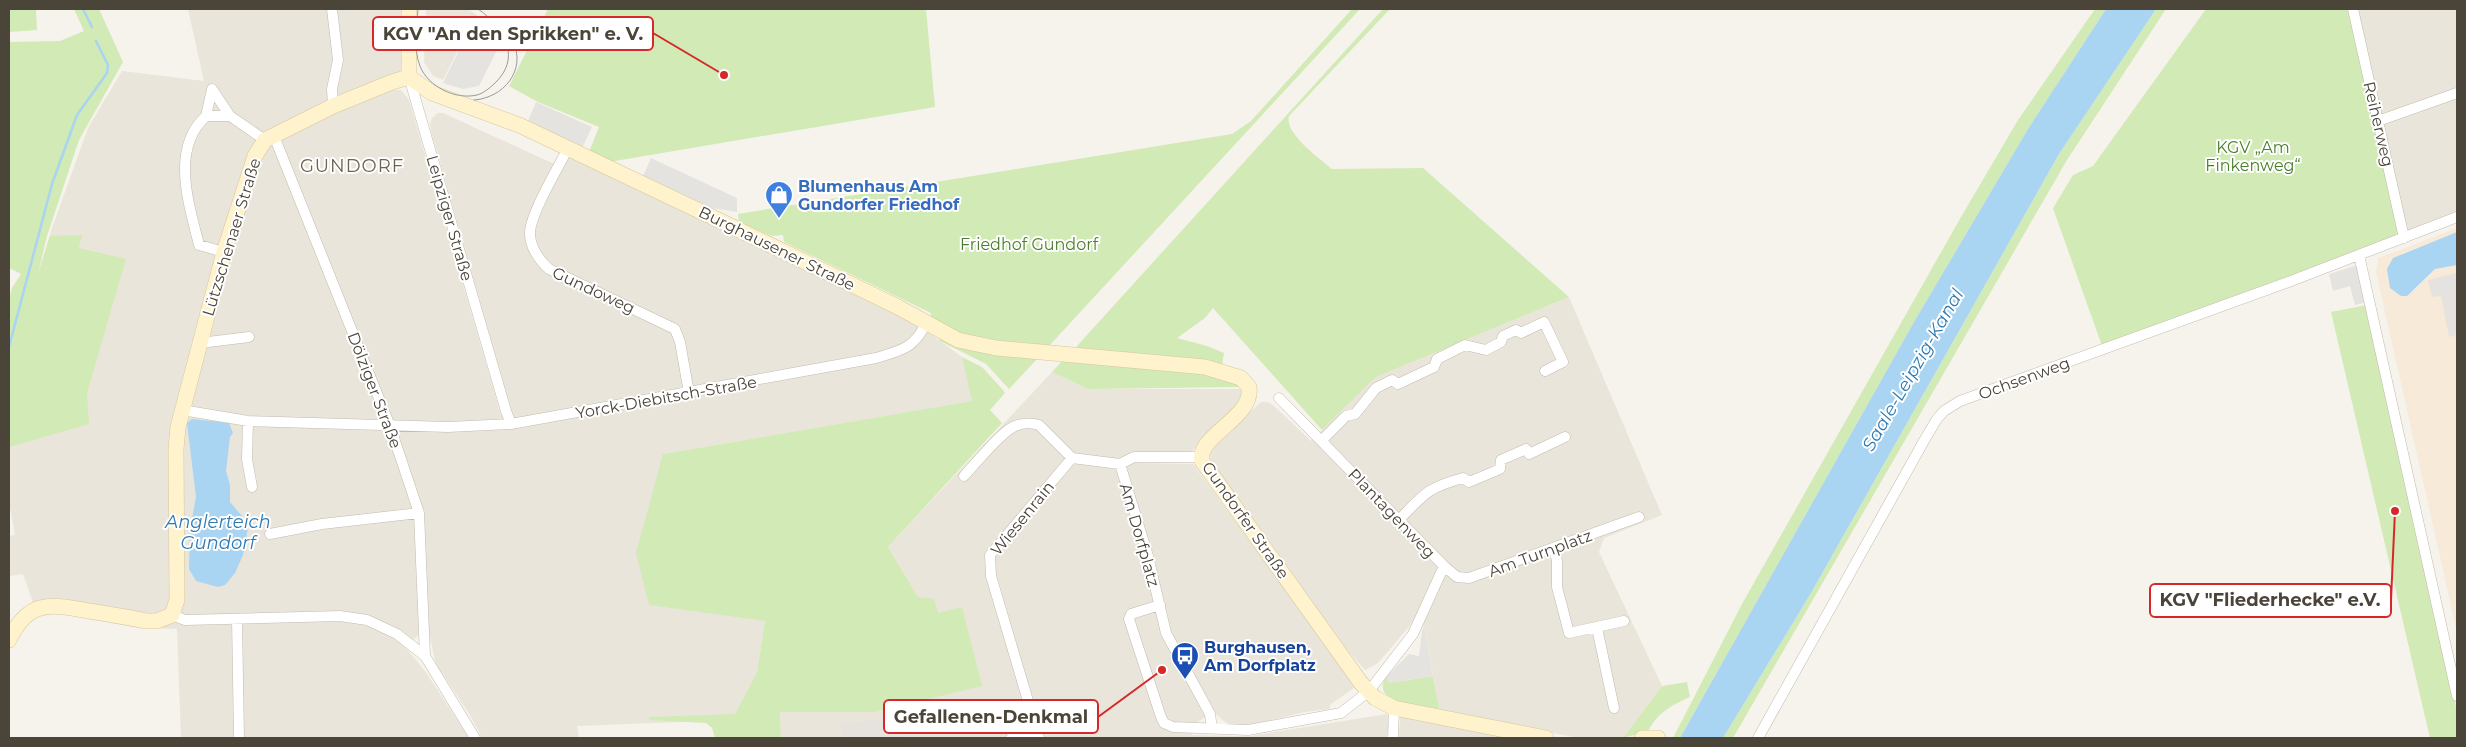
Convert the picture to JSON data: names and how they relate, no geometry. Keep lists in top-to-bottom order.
{
  "streets": {
    "street": [
      "Reiherweg",
      "Leipziger Straße",
      "Lützschenaer Straße",
      "Burghausener Straße",
      "Gundoweg",
      "Ochsenweg",
      "Dölziger Straße",
      "Yorck-Diebitsch-Straße",
      "Plantagenweg",
      "Wiesenrain",
      "Gundorfer Straße",
      "Am Dorfplatz",
      "Am Turnplatz"
    ]
  },
  "crossings": [
    ["Reiherweg", "Ochsenweg"],
    ["Leipziger Straße", "Burghausener Straße"],
    ["Leipziger Straße", "Yorck-Diebitsch-Straße"],
    ["Lützschenaer Straße", "Dölziger Straße"],
    ["Lützschenaer Straße", "Yorck-Diebitsch-Straße"],
    ["Burghausener Straße", "Gundoweg"],
    ["Burghausener Straße", "Yorck-Diebitsch-Straße"],
    ["Burghausener Straße", "Gundorfer Straße"],
    ["Gundoweg", "Yorck-Diebitsch-Straße"],
    ["Dölziger Straße", "Yorck-Diebitsch-Straße"],
    ["Plantagenweg", "Gundorfer Straße"],
    ["Plantagenweg", "Am Dorfplatz"],
    ["Plantagenweg", "Am Turnplatz"],
    ["Gundorfer Straße", "Am Dorfplatz"]
  ],
  "districts": ["GUNDORF"],
  "water": ["Saale-Leipzig-Kanal", "Anglerteich Gundorf"],
  "parks": ["KGV „Am Finkenweg“", "Friedhof Gundorf"],
  "places": {
    "other": ["KGV \"An den Sprikken\" e. V.", "KGV \"Fliederhecke\" e.V.", "Gefallenen-Denkmal"],
    "shop": ["Blumenhaus Am Gundorfer Friedhof"],
    "bus stop": ["Burghausen, Am Dorfplatz"]
  }
}
